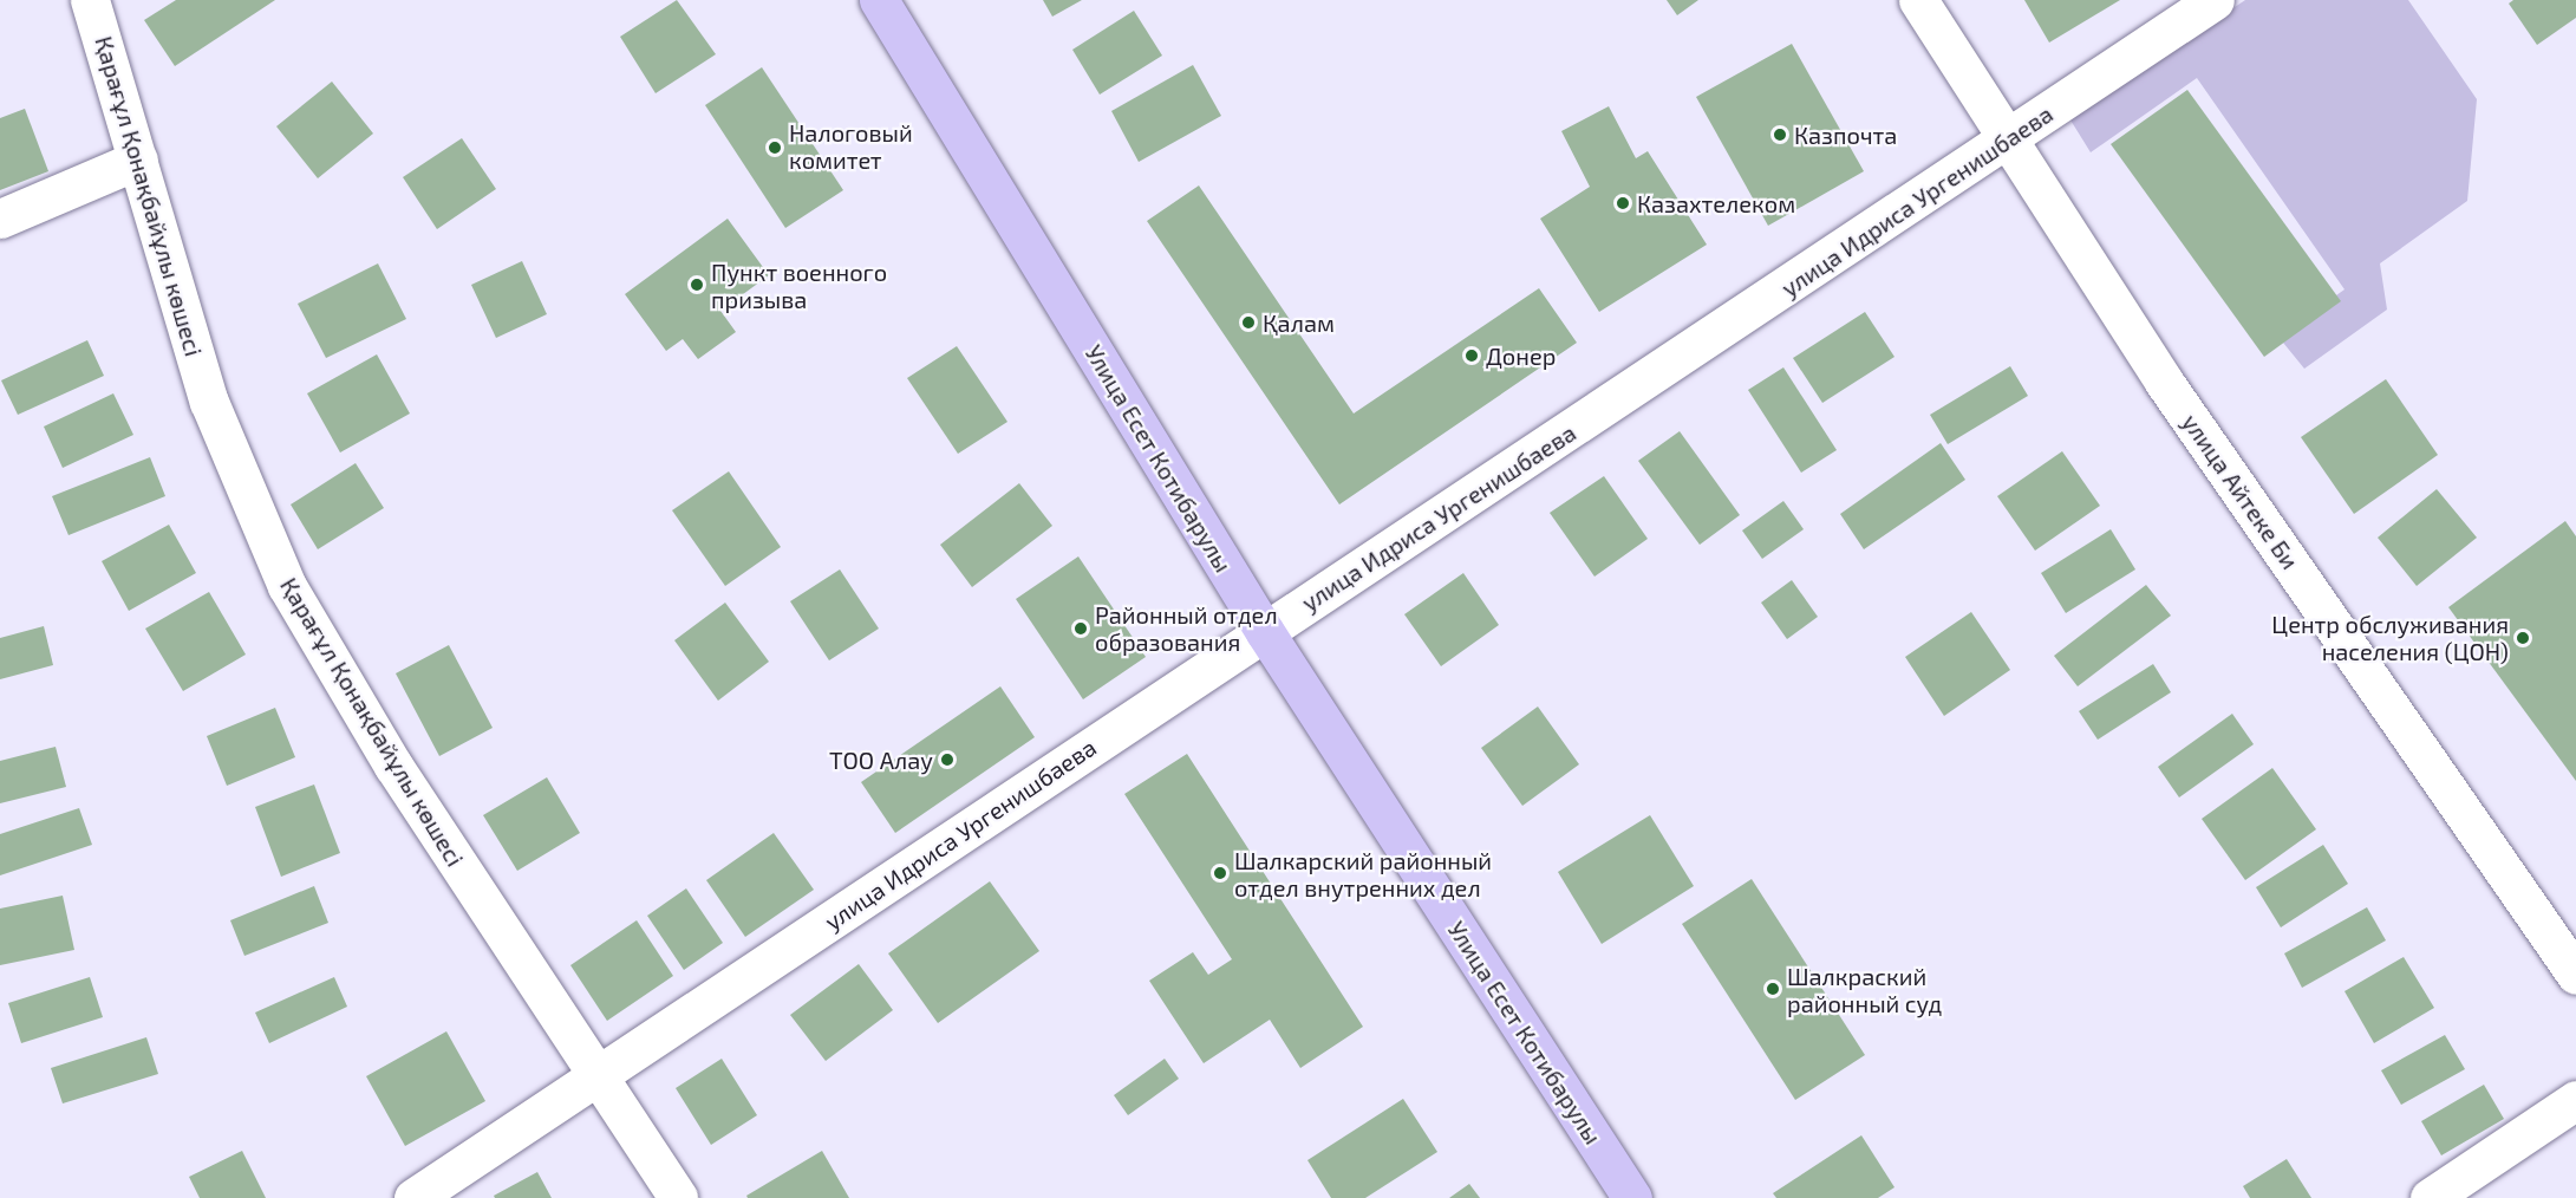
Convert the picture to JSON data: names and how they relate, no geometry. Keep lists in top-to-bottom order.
{
  "streets": {
    "main road": ["Улица Есет Котибарулы"],
    "street": ["Қарағұл Қонақбайұлы көшесі", "улица Идриса Ургенишбаева", "улица Айтеке Би"]
  },
  "crossings": [
    ["Қарағұл Қонақбайұлы көшесі", "улица Идриса Ургенишбаева"],
    ["улица Идриса Ургенишбаева", "Улица Есет Котибарулы"],
    ["улица Идриса Ургенишбаева", "улица Айтеке Би"]
  ],
  "places": [
    "Казпочта",
    "Налоговый комитет",
    "Казахтелеком",
    "Пункт военного призыва",
    "Қалам",
    "Донер",
    "Районный отдел образования",
    "Центр обслуживания населения (ЦОН)",
    "ТОО Алау",
    "Шалкарский районный отдел внутренних дел",
    "Шалкраский районный суд"
  ]
}
